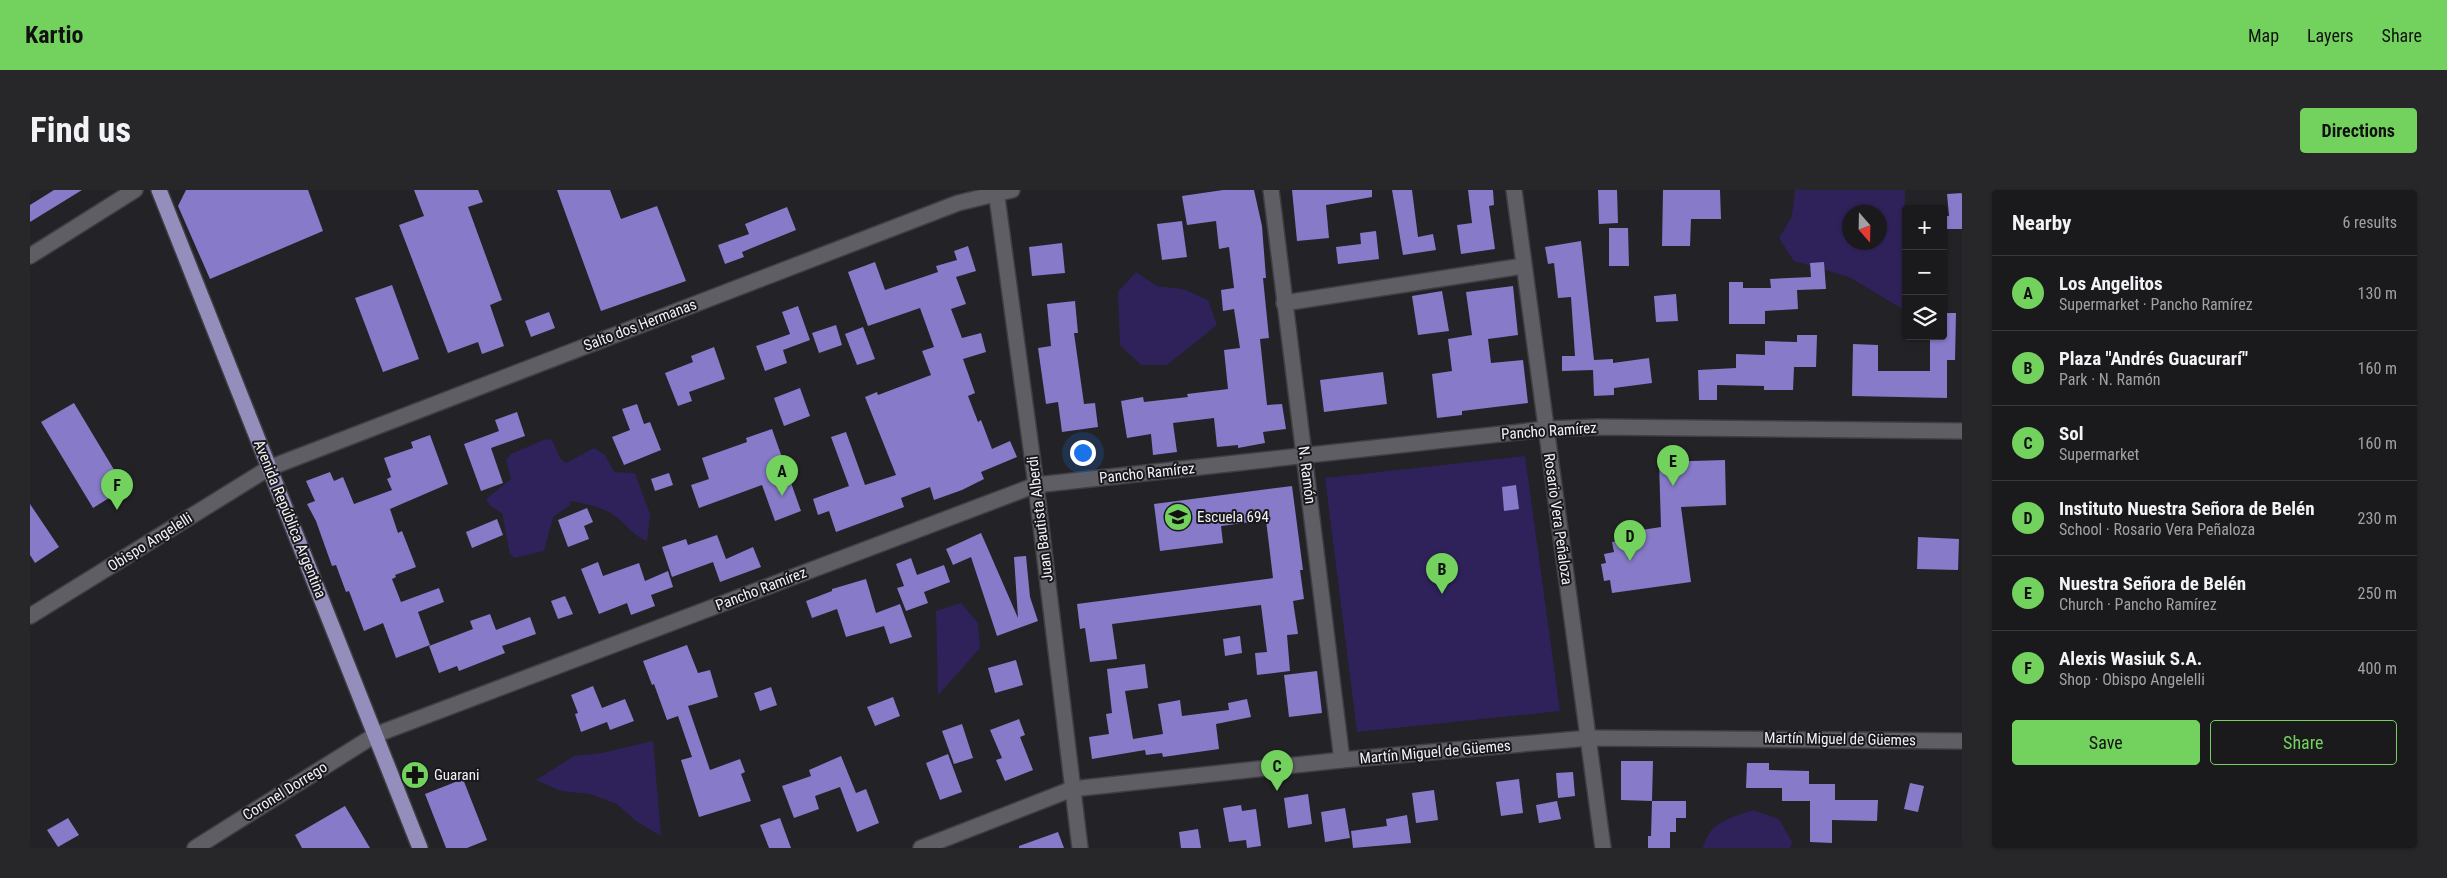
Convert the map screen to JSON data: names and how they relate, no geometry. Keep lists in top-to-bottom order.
{
  "streets": {
    "main road": ["Avenida República Argentina"],
    "street": [
      "Salto dos Hermanas",
      "Pancho Ramírez",
      "N. Ramón",
      "Juan Bautista Alberdi",
      "Rosario Vera Peñaloza",
      "Obispo Angelelli",
      "Martín Miguel de Güemes",
      "Coronel Dorrego"
    ]
  },
  "crossings": [
    ["Salto dos Hermanas", "Avenida República Argentina"],
    ["Salto dos Hermanas", "Juan Bautista Alberdi"],
    ["Salto dos Hermanas", "Obispo Angelelli"],
    ["Pancho Ramírez", "N. Ramón"],
    ["Pancho Ramírez", "Avenida República Argentina"],
    ["Pancho Ramírez", "Juan Bautista Alberdi"],
    ["Pancho Ramírez", "Rosario Vera Peñaloza"],
    ["Pancho Ramírez", "Coronel Dorrego"],
    ["N. Ramón", "Martín Miguel de Güemes"],
    ["Avenida República Argentina", "Obispo Angelelli"],
    ["Avenida República Argentina", "Coronel Dorrego"],
    ["Juan Bautista Alberdi", "Martín Miguel de Güemes"],
    ["Rosario Vera Peñaloza", "Martín Miguel de Güemes"]
  ],
  "places": {
    "school or university": ["Escuela 694"],
    "pharmacy": ["Guarani"]
  },
  "north": "bottom",
  "page": {
    "header": "Kartio",
    "nav": ["Map", "Layers", "Share"],
    "buttons": [
      "Directions",
      ["Save", "Share"]
    ],
    "title": "Find us",
    "heading": ["Nearby", "6 results"],
    "map_buttons": ["+", "−"],
    "list": [
      {
        "mark": "A",
        "name": "Los Angelitos",
        "note": "Supermarket · Pancho Ramírez",
        "value": "130 m"
      },
      {
        "mark": "B",
        "name": "Plaza \"Andrés Guacurarí\"",
        "note": "Park · N. Ramón",
        "value": "160 m"
      },
      {
        "mark": "C",
        "name": "Sol",
        "note": "Supermarket",
        "value": "160 m"
      },
      {
        "mark": "D",
        "name": "Instituto Nuestra Señora de Belén",
        "note": "School · Rosario Vera Peñaloza",
        "value": "230 m"
      },
      {
        "mark": "E",
        "name": "Nuestra Señora de Belén",
        "note": "Church · Pancho Ramírez",
        "value": "250 m"
      },
      {
        "mark": "F",
        "name": "Alexis Wasiuk S.A.",
        "note": "Shop · Obispo Angelelli",
        "value": "400 m"
      }
    ],
    "pins": [
      "E",
      "A",
      "F",
      "D",
      "B",
      "C"
    ]
  }
}
